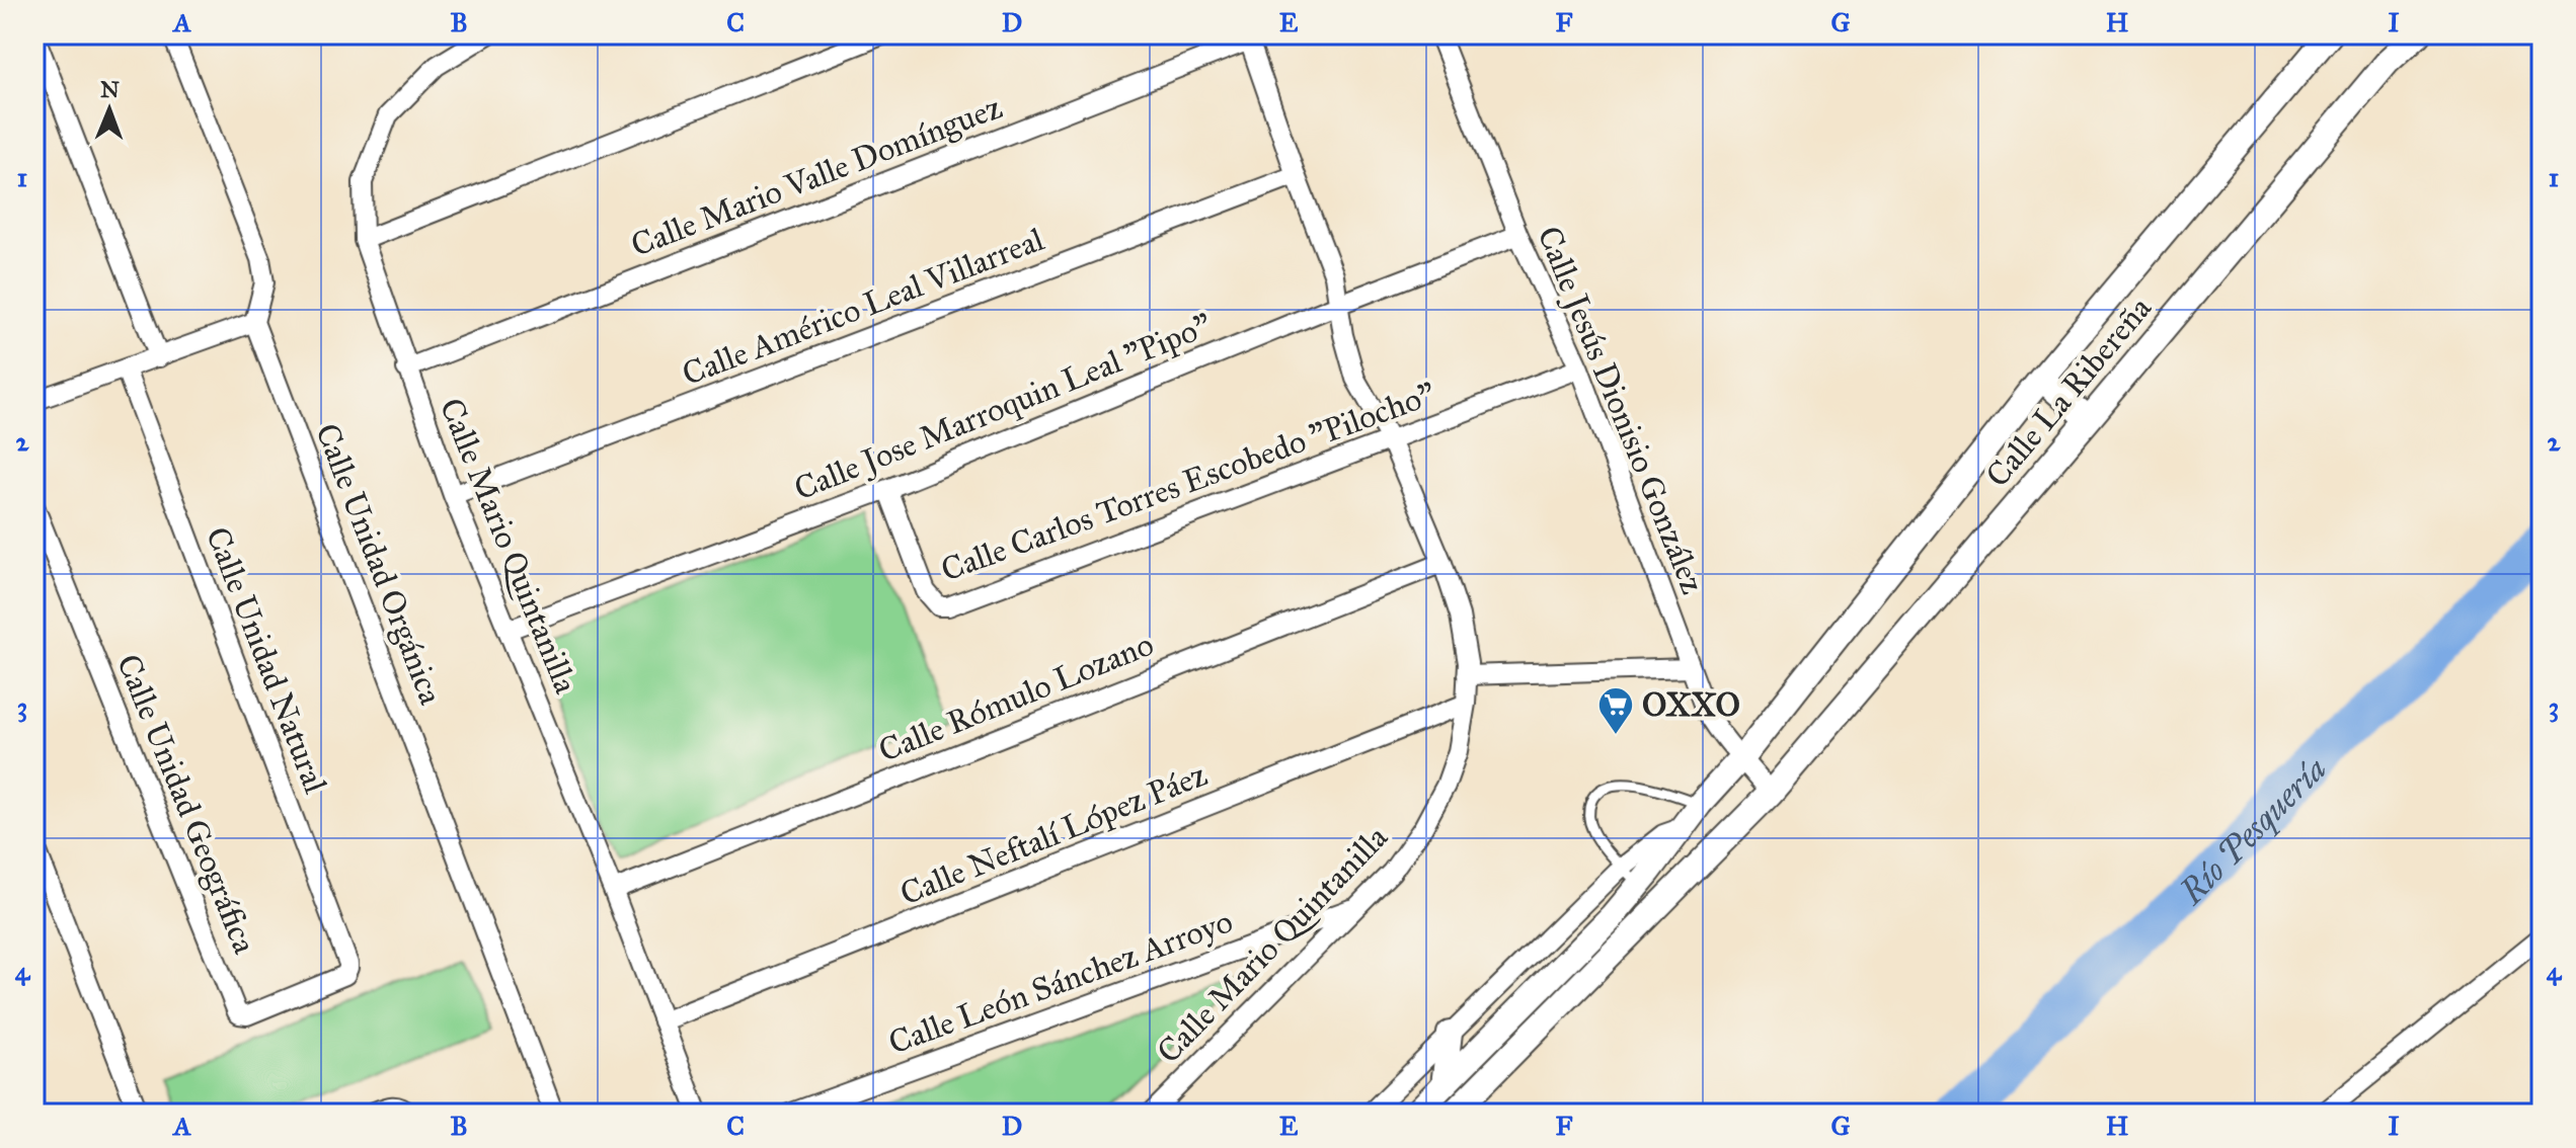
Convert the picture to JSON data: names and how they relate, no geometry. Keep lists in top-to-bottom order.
{
  "streets": {
    "street": [
      "Calle Mario Valle Domínguez",
      "Calle Américo Leal Villarreal",
      "Calle La Ribereña",
      "Calle Jose Marroquin Leal \"Pipo\"",
      "Calle Jesús Dionisio González",
      "Calle Carlos Torres Escobedo \"Pilocho\"",
      "Calle Mario Quintanilla",
      "Calle Unidad Orgánica",
      "Calle Unidad Natural",
      "Calle Rómulo Lozano",
      "Calle Unidad Geográfica",
      "Calle Neftalí López Páez",
      "Calle León Sánchez Arroyo"
    ]
  },
  "crossings": [
    ["Calle Mario Valle Domínguez", "Calle Mario Quintanilla"],
    ["Calle Américo Leal Villarreal", "Calle Mario Quintanilla"],
    ["Calle La Ribereña", "Calle Jesús Dionisio González"],
    ["Calle Jose Marroquin Leal \"Pipo\"", "Calle Jesús Dionisio González"],
    ["Calle Jose Marroquin Leal \"Pipo\"", "Calle Carlos Torres Escobedo \"Pilocho\""],
    ["Calle Jose Marroquin Leal \"Pipo\"", "Calle Mario Quintanilla"],
    ["Calle Jesús Dionisio González", "Calle Carlos Torres Escobedo \"Pilocho\""],
    ["Calle Carlos Torres Escobedo \"Pilocho\"", "Calle Mario Quintanilla"],
    ["Calle Mario Quintanilla", "Calle Rómulo Lozano"],
    ["Calle Mario Quintanilla", "Calle Neftalí López Páez"],
    ["Calle Mario Quintanilla", "Calle León Sánchez Arroyo"],
    ["Calle Unidad Natural", "Calle Unidad Geográfica"]
  ],
  "water": ["Río Pesquería"],
  "places": {
    "supermarket": ["OXXO"]
  },
  "north": "top",
  "grid": {
    "columns": [
      "A",
      "B",
      "C",
      "D",
      "E",
      "F",
      "G",
      "H",
      "I"
    ],
    "rows": [
      "1",
      "2",
      "3",
      "4"
    ]
  }
}
